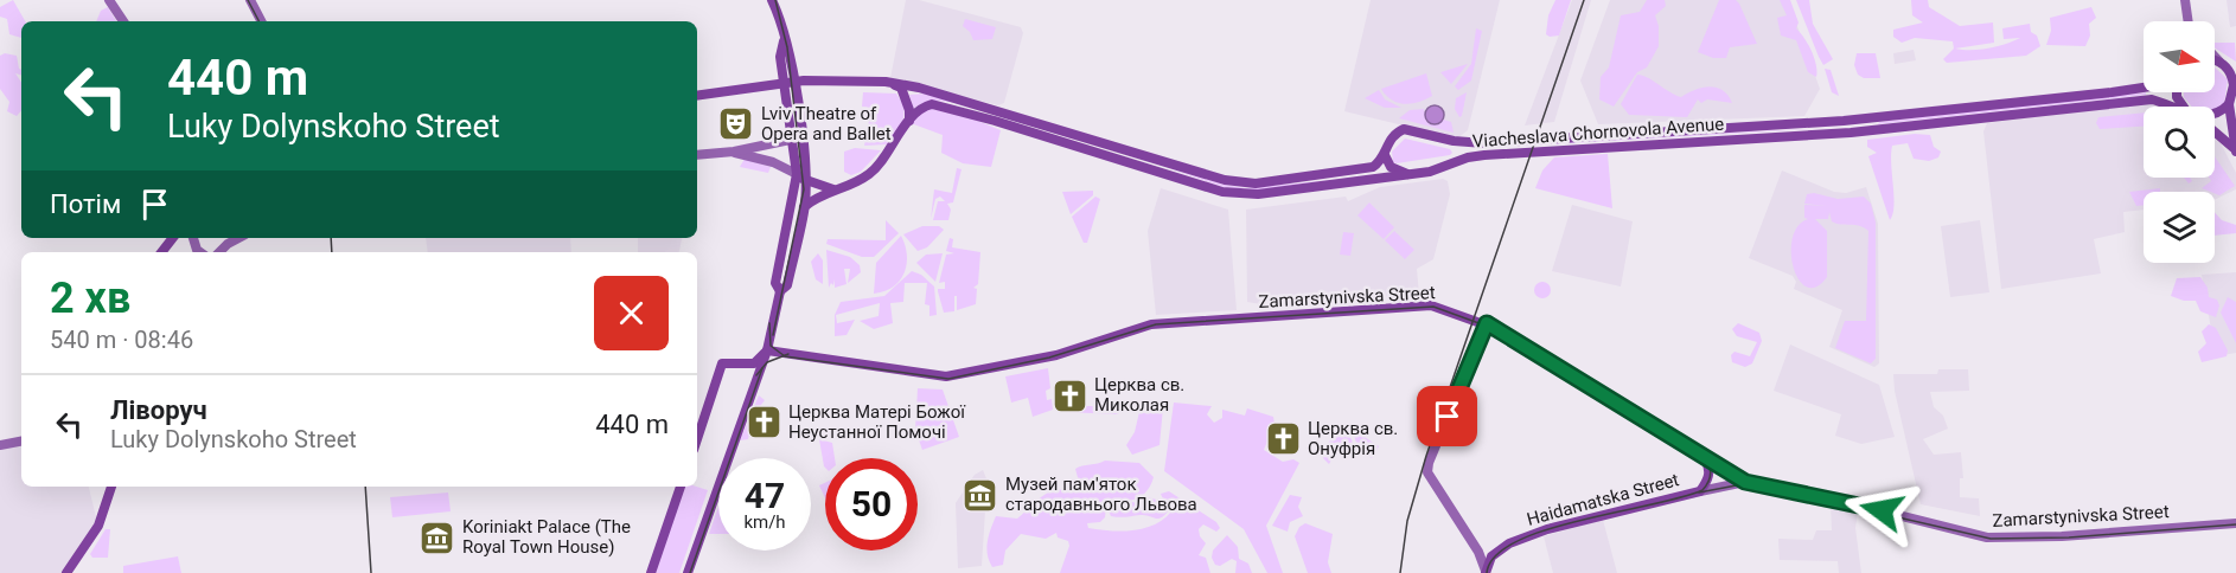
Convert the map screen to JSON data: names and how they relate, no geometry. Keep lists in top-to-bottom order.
{
  "streets": {
    "main road": ["Viacheslava Chornovola Avenue", "Zamarstynivska Street", "Haidamatska Street"]
  },
  "crossings": [
    ["Zamarstynivska Street", "Haidamatska Street"]
  ],
  "places": {
    "theatre": ["Lviv Theatre of Opera and Ballet"],
    "church": ["Церква св. Миколая", "Церква Матері Божої Неустанної Помочі", "Церква св. Онуфрія"],
    "museum": ["Музей пам'яток стародавнього Львова", "Koriniakt Palace (The Royal Town House)"]
  },
  "north": "right",
  "page": {
    "turn": ["440 m", "Luky Dolynskoho Street"],
    "then": "Потім",
    "heading": ["2 хв", "540 m · 08:46"],
    "list": [
      {
        "name": "Ліворуч",
        "note": "Luky Dolynskoho Street",
        "value": "440 m"
      }
    ],
    "speed": "47 km/h",
    "limit": "50"
  }
}
